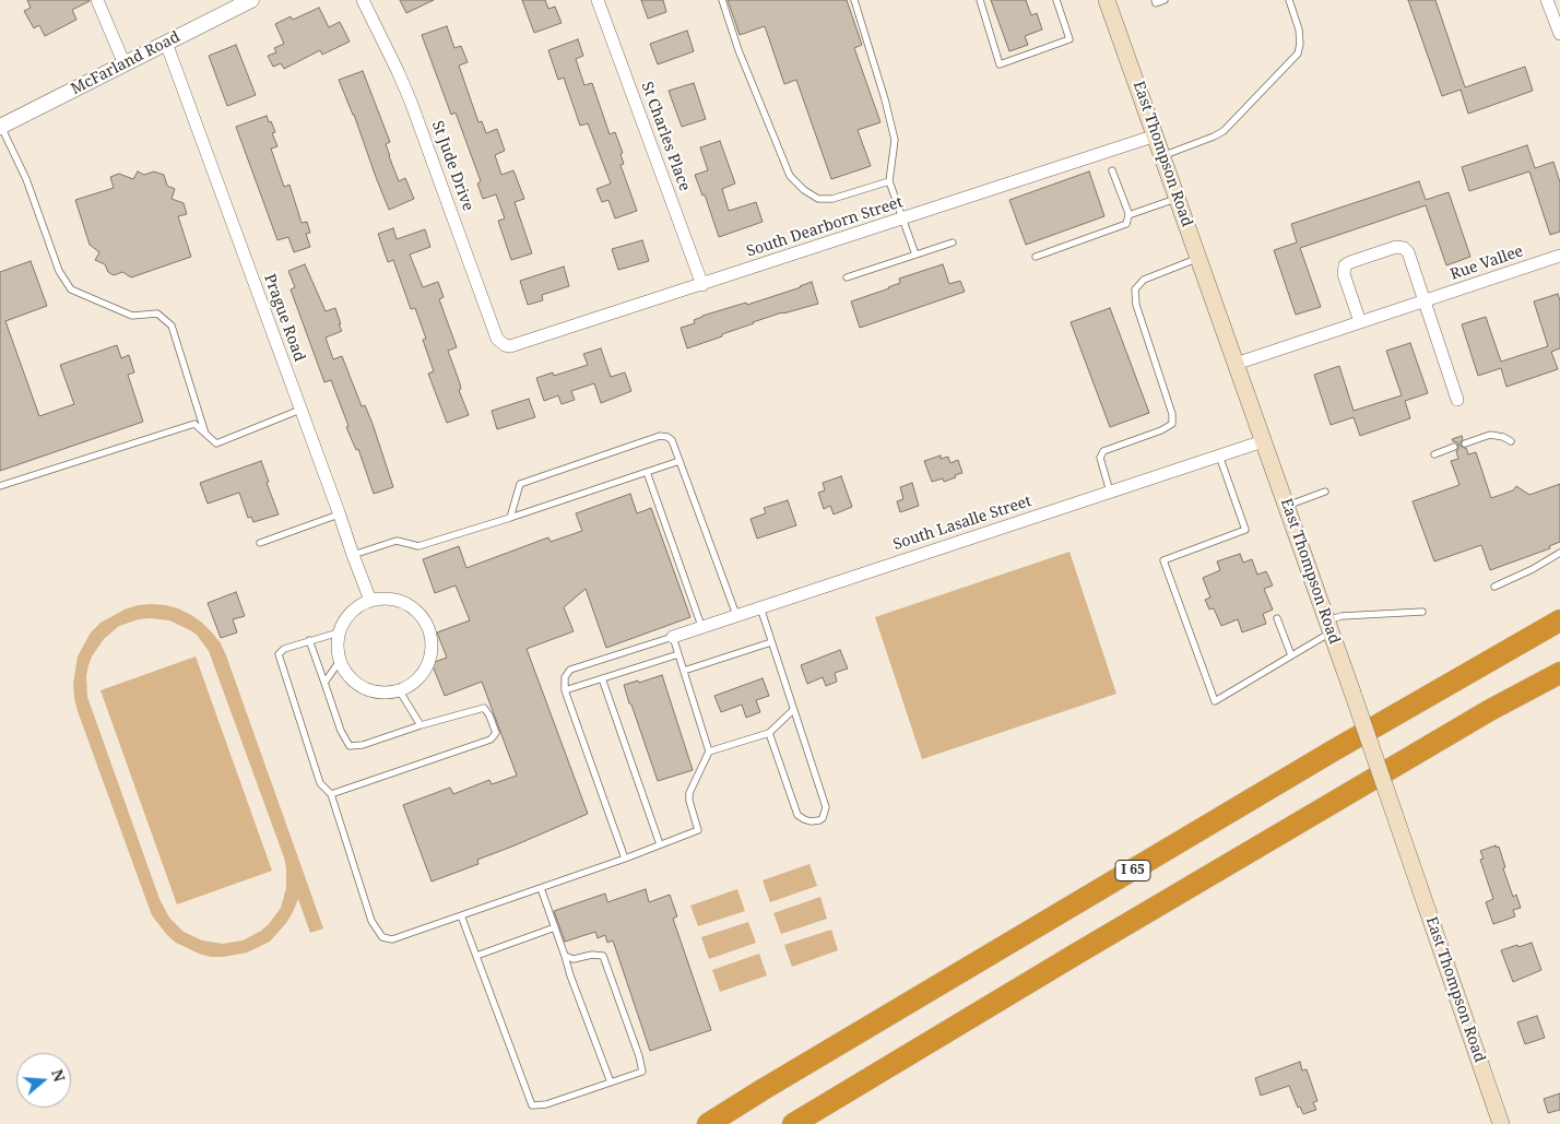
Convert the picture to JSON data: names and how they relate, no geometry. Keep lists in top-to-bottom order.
{
  "streets": {
    "highway": ["I 65"],
    "main road": ["East Thompson Road"],
    "street": [
      "McFarland Road",
      "St Charles Place",
      "St Jude Drive",
      "South Dearborn Street",
      "Rue Vallee",
      "Prague Road",
      "South Lasalle Street"
    ]
  },
  "crossings": [
    ["McFarland Road", "Prague Road"],
    ["St Charles Place", "South Dearborn Street"],
    ["East Thompson Road", "South Dearborn Street"],
    ["East Thompson Road", "Rue Vallee"],
    ["East Thompson Road", "South Lasalle Street"],
    ["St Jude Drive", "South Dearborn Street"]
  ],
  "north": "right"
}
